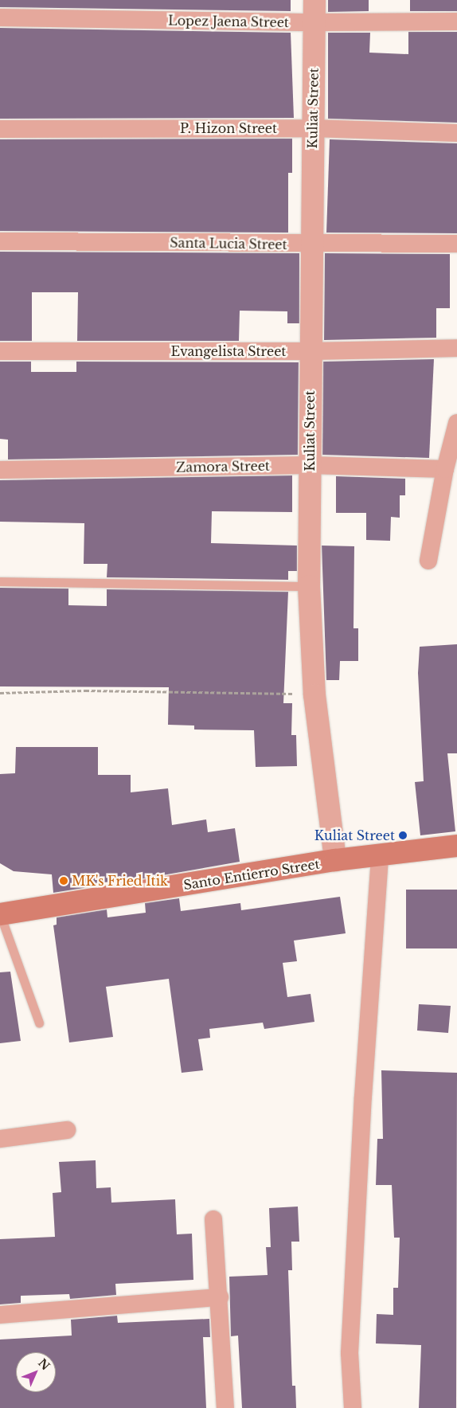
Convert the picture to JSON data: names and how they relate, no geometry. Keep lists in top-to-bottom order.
{
  "streets": {
    "main road": ["Santo Entierro Street"],
    "street": [
      "Lopez Jaena Street",
      "Kuliat Street",
      "P. Hizon Street",
      "Santa Lucia Street",
      "Evangelista Street",
      "Zamora Street"
    ]
  },
  "crossings": [
    ["Lopez Jaena Street", "Kuliat Street"],
    ["Kuliat Street", "P. Hizon Street"],
    ["Kuliat Street", "Santa Lucia Street"],
    ["Kuliat Street", "Evangelista Street"],
    ["Kuliat Street", "Zamora Street"],
    ["Kuliat Street", "Santo Entierro Street"]
  ],
  "places": ["Kuliat Street", "MK's Fried Itik"],
  "north": "top right"
}
